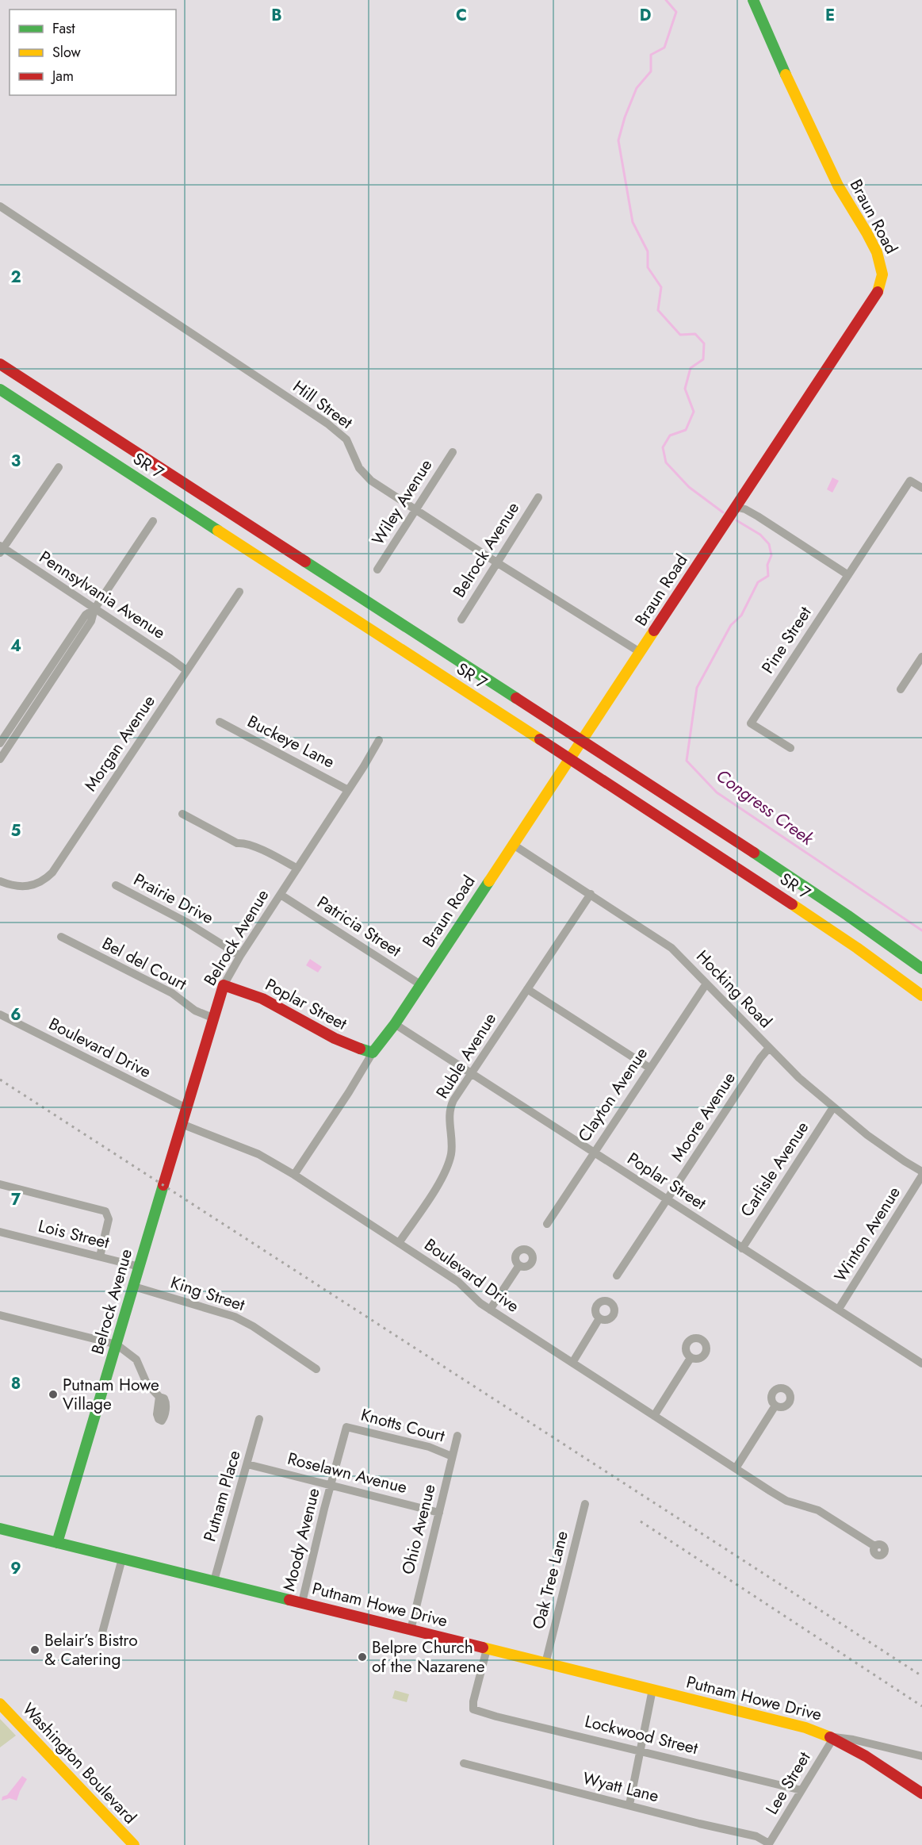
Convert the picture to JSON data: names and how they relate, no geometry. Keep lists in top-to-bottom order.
{
  "streets": {
    "main road": [
      "Braun Road",
      "SR 7",
      "Belrock Avenue",
      "Poplar Street",
      "Putnam Howe Drive",
      "Washington Boulevard"
    ],
    "street": [
      "Hill Street",
      "Wiley Avenue",
      "Pennsylvania Avenue",
      "Pine Street",
      "Buckeye Lane",
      "Morgan Avenue",
      "Prairie Drive",
      "Patricia Street",
      "Bel del Court",
      "Hocking Road",
      "Boulevard Drive",
      "Ruble Avenue",
      "Clayton Avenue",
      "Moore Avenue",
      "Carlisle Avenue",
      "Lois Street",
      "Winton Avenue",
      "King Street",
      "Knotts Court",
      "Roselawn Avenue",
      "Putnam Place",
      "Ohio Avenue",
      "Moody Avenue",
      "Oak Tree Lane",
      "Lockwood Street",
      "Lee Street",
      "Wyatt Lane"
    ]
  },
  "crossings": [
    ["Braun Road", "Hill Street"],
    ["Braun Road", "SR 7"],
    ["Braun Road", "Patricia Street"],
    ["Braun Road", "Hocking Road"],
    ["Braun Road", "Poplar Street"],
    ["Braun Road", "Boulevard Drive"],
    ["Hill Street", "Wiley Avenue"],
    ["Hill Street", "Belrock Avenue"],
    ["Belrock Avenue", "Buckeye Lane"],
    ["Belrock Avenue", "Prairie Drive"],
    ["Belrock Avenue", "Patricia Street"],
    ["Belrock Avenue", "Bel del Court"],
    ["Belrock Avenue", "Poplar Street"],
    ["Belrock Avenue", "Boulevard Drive"],
    ["Belrock Avenue", "Lois Street"],
    ["Belrock Avenue", "King Street"],
    ["Belrock Avenue", "Putnam Howe Drive"],
    ["Pennsylvania Avenue", "Morgan Avenue"],
    ["Hocking Road", "Ruble Avenue"],
    ["Hocking Road", "Clayton Avenue"],
    ["Hocking Road", "Moore Avenue"],
    ["Hocking Road", "Carlisle Avenue"],
    ["Poplar Street", "Ruble Avenue"],
    ["Poplar Street", "Clayton Avenue"],
    ["Poplar Street", "Moore Avenue"],
    ["Poplar Street", "Carlisle Avenue"],
    ["Poplar Street", "Winton Avenue"],
    ["Boulevard Drive", "Ruble Avenue"],
    ["Knotts Court", "Ohio Avenue"],
    ["Knotts Court", "Moody Avenue"],
    ["Roselawn Avenue", "Putnam Place"],
    ["Roselawn Avenue", "Ohio Avenue"],
    ["Roselawn Avenue", "Moody Avenue"],
    ["Putnam Place", "Putnam Howe Drive"],
    ["Ohio Avenue", "Putnam Howe Drive"],
    ["Moody Avenue", "Putnam Howe Drive"],
    ["Oak Tree Lane", "Putnam Howe Drive"],
    ["Putnam Howe Drive", "Lockwood Street"],
    ["Putnam Howe Drive", "Lee Street"],
    ["Lockwood Street", "Lee Street"],
    ["Lee Street", "Wyatt Lane"]
  ],
  "water": ["Congress Creek"],
  "places": ["Putnam Howe Village", "Belair’s Bistro & Catering", "Belpre Church of the Nazarene"],
  "legend": ["Fast", "Slow", "Jam"],
  "grid": {
    "columns": [
      "B",
      "C",
      "D",
      "E"
    ],
    "rows": [
      "2",
      "3",
      "4",
      "5",
      "6",
      "7",
      "8",
      "9"
    ]
  }
}
